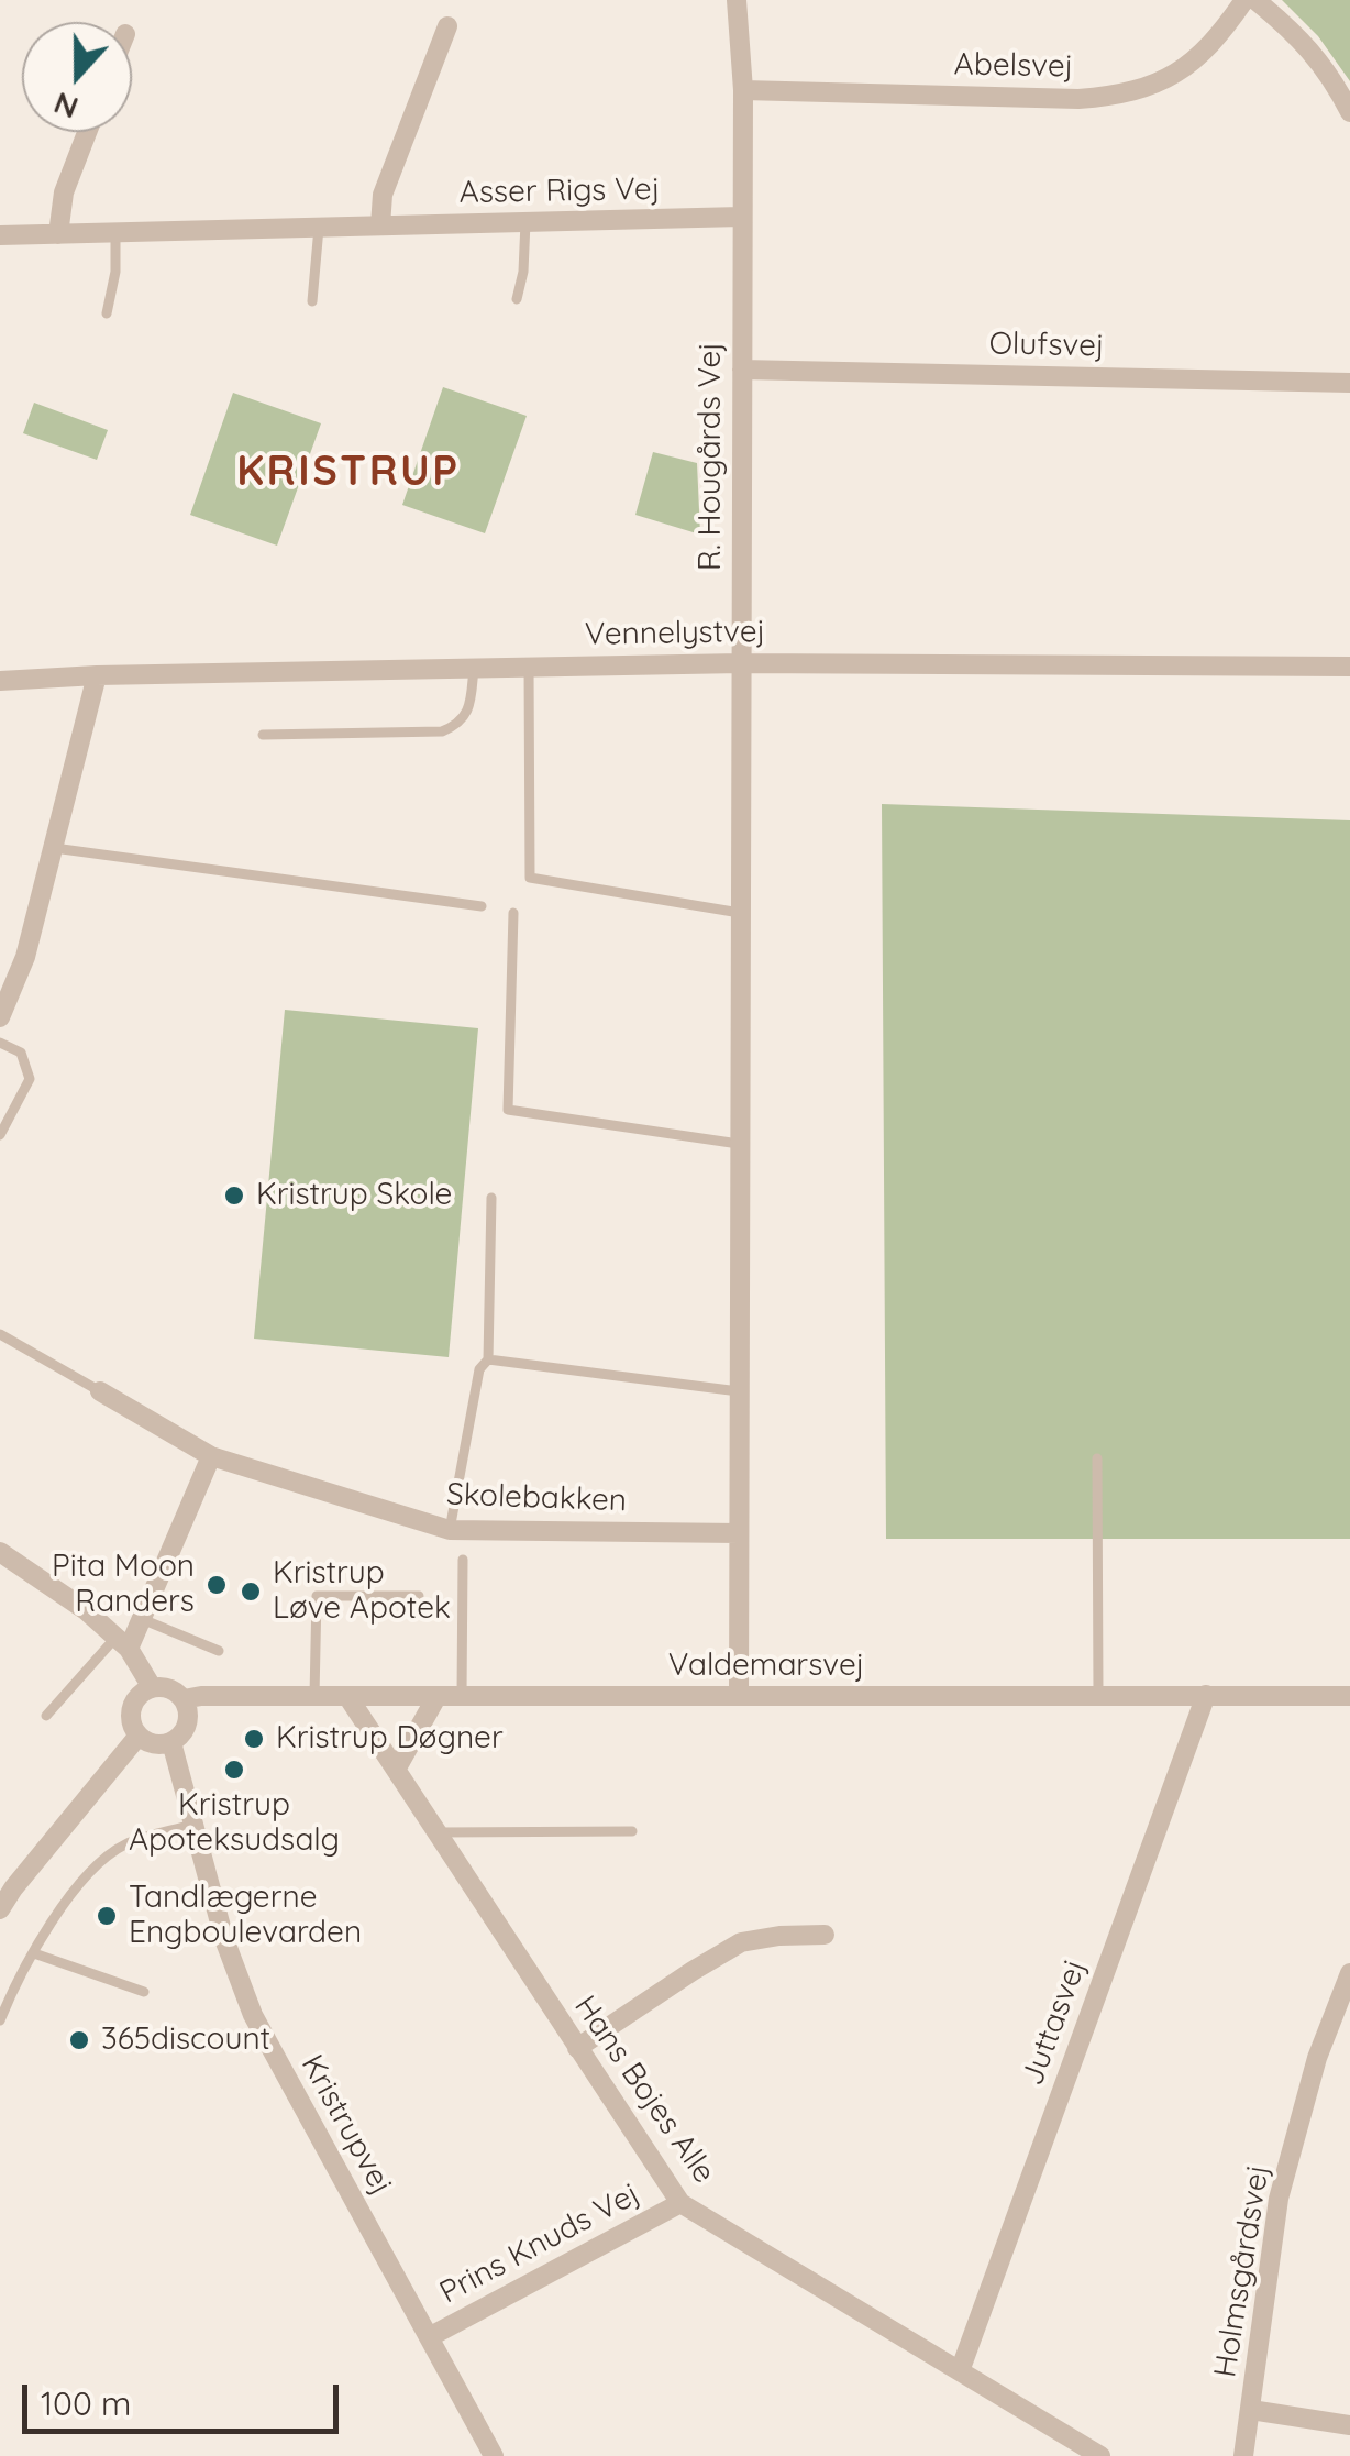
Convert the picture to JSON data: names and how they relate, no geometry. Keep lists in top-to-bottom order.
{
  "streets": {
    "street": [
      "Abelsvej",
      "Asser Rigs Vej",
      "Olufsvej",
      "R. Hougårds Vej",
      "Vennelystvej",
      "Skolebakken",
      "Valdemarsvej",
      "Juttasvej",
      "Hans Bojes Alle",
      "Kristrupvej",
      "Prins Knuds Vej",
      "Holmsgårdsvej"
    ]
  },
  "crossings": [
    ["Abelsvej", "R. Hougårds Vej"],
    ["Asser Rigs Vej", "R. Hougårds Vej"],
    ["Olufsvej", "R. Hougårds Vej"],
    ["R. Hougårds Vej", "Vennelystvej"],
    ["R. Hougårds Vej", "Skolebakken"],
    ["R. Hougårds Vej", "Valdemarsvej"],
    ["Valdemarsvej", "Juttasvej"],
    ["Valdemarsvej", "Hans Bojes Alle"],
    ["Valdemarsvej", "Kristrupvej"],
    ["Juttasvej", "Hans Bojes Alle"],
    ["Hans Bojes Alle", "Prins Knuds Vej"],
    ["Kristrupvej", "Prins Knuds Vej"]
  ],
  "districts": ["KRISTRUP"],
  "places": [
    "Kristrup Skole",
    "Pita Moon Randers",
    "Kristrup Løve Apotek",
    "Kristrup Døgner",
    "Kristrup Apoteksudsalg",
    "Tandlægerne Engboulevarden",
    "365discount"
  ],
  "scale_bar": "100 m",
  "north": "bottom"
}
